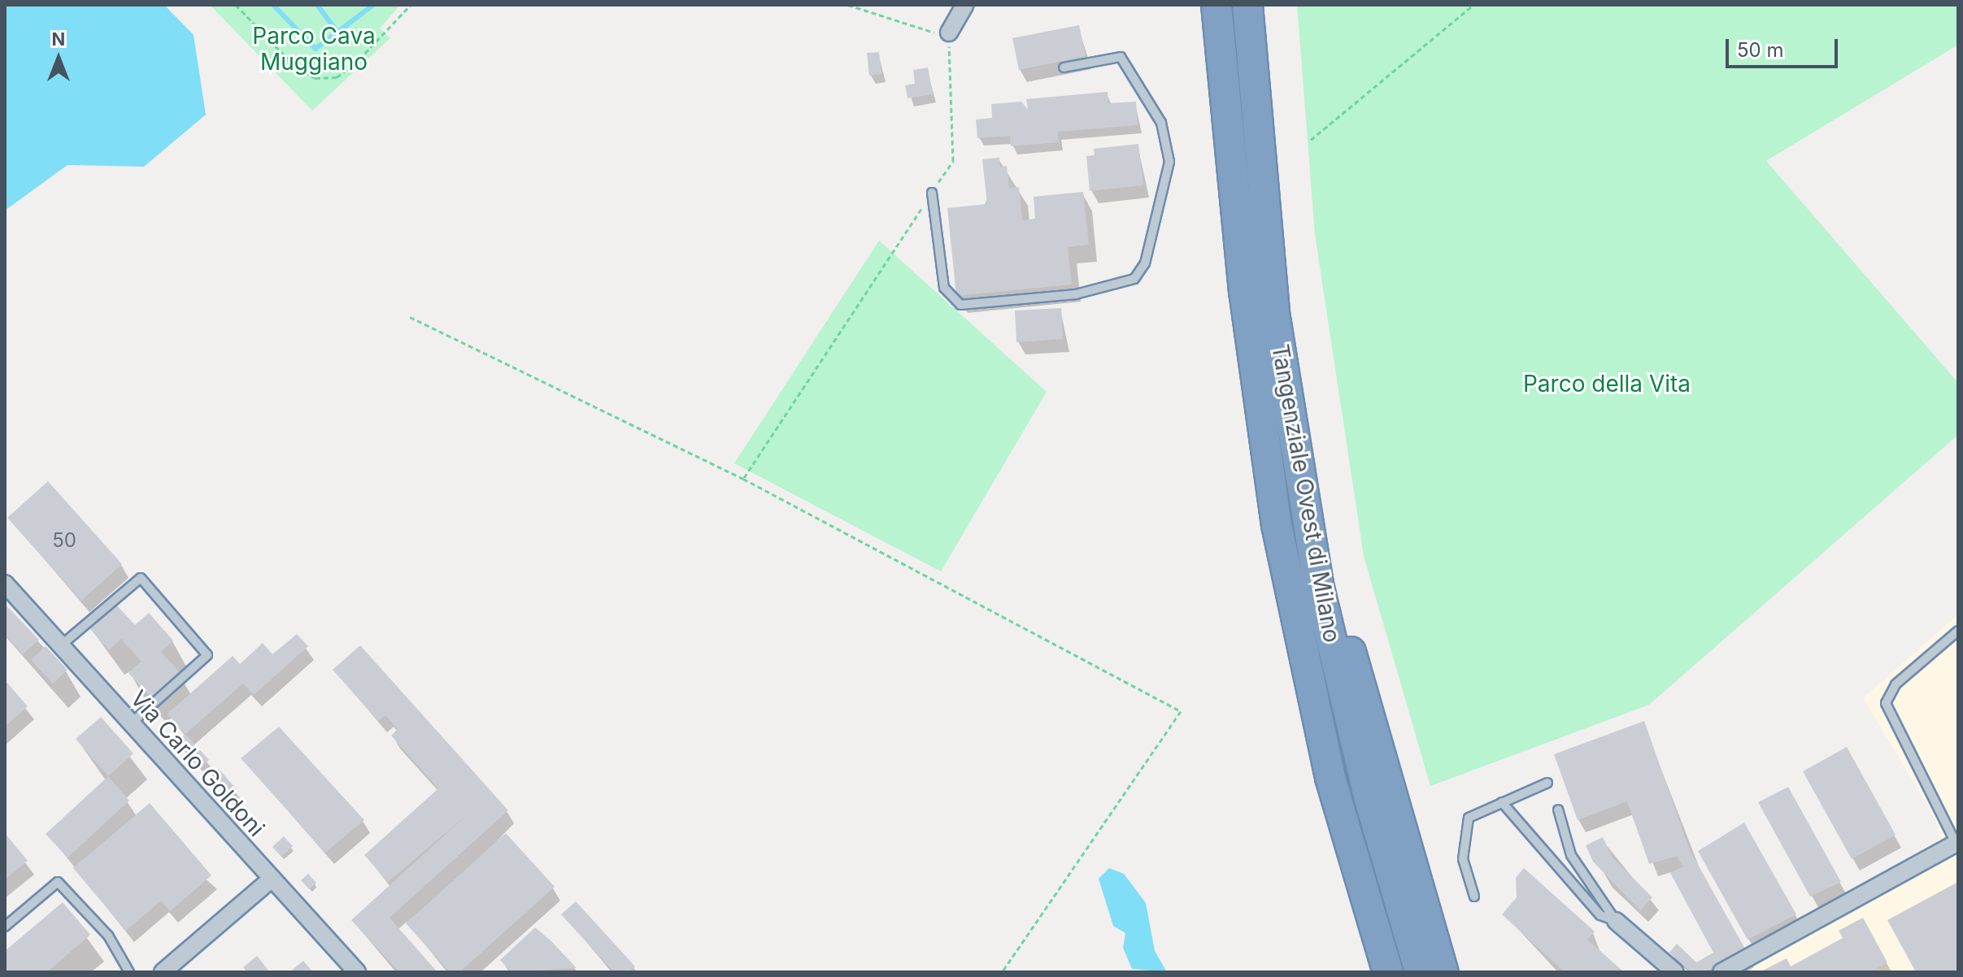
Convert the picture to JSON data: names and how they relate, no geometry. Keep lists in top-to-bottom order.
{
  "streets": {
    "highway": ["Tangenziale Ovest di Milano"],
    "street": ["Via Carlo Goldoni"]
  },
  "parks": ["Parco Cava Muggiano", "Parco della Vita"],
  "house_numbers": ["50"],
  "scale_bar": "50 m",
  "north": "top"
}
